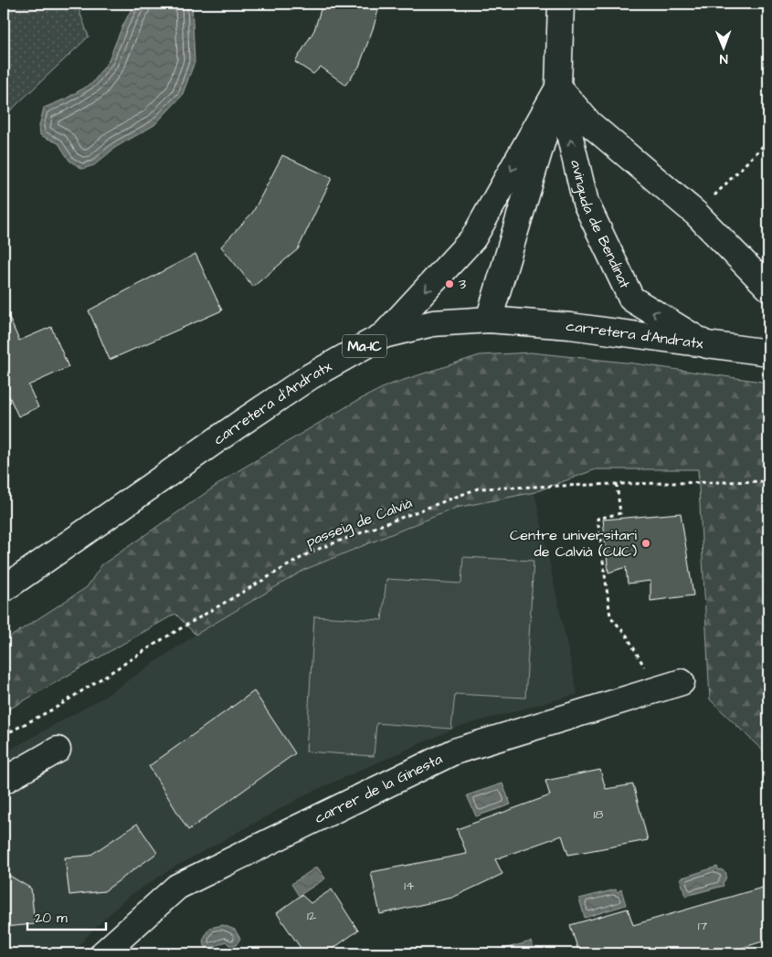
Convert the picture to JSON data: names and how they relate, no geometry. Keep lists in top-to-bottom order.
{
  "streets": {
    "street": [
      "avinguda de Bendinat",
      "carretera d'Andratx",
      "Ma-1C",
      "carrer de la Ginesta"
    ],
    "path": ["passeig de Calvià"]
  },
  "crossings": [
    ["avinguda de Bendinat", "carretera d'Andratx"]
  ],
  "places": ["3", "Centre universitari de Calvià (CUC)"],
  "house_numbers": [
    "18",
    "14",
    "12",
    "17"
  ],
  "scale_bar": "20 m",
  "north": "bottom"
}
